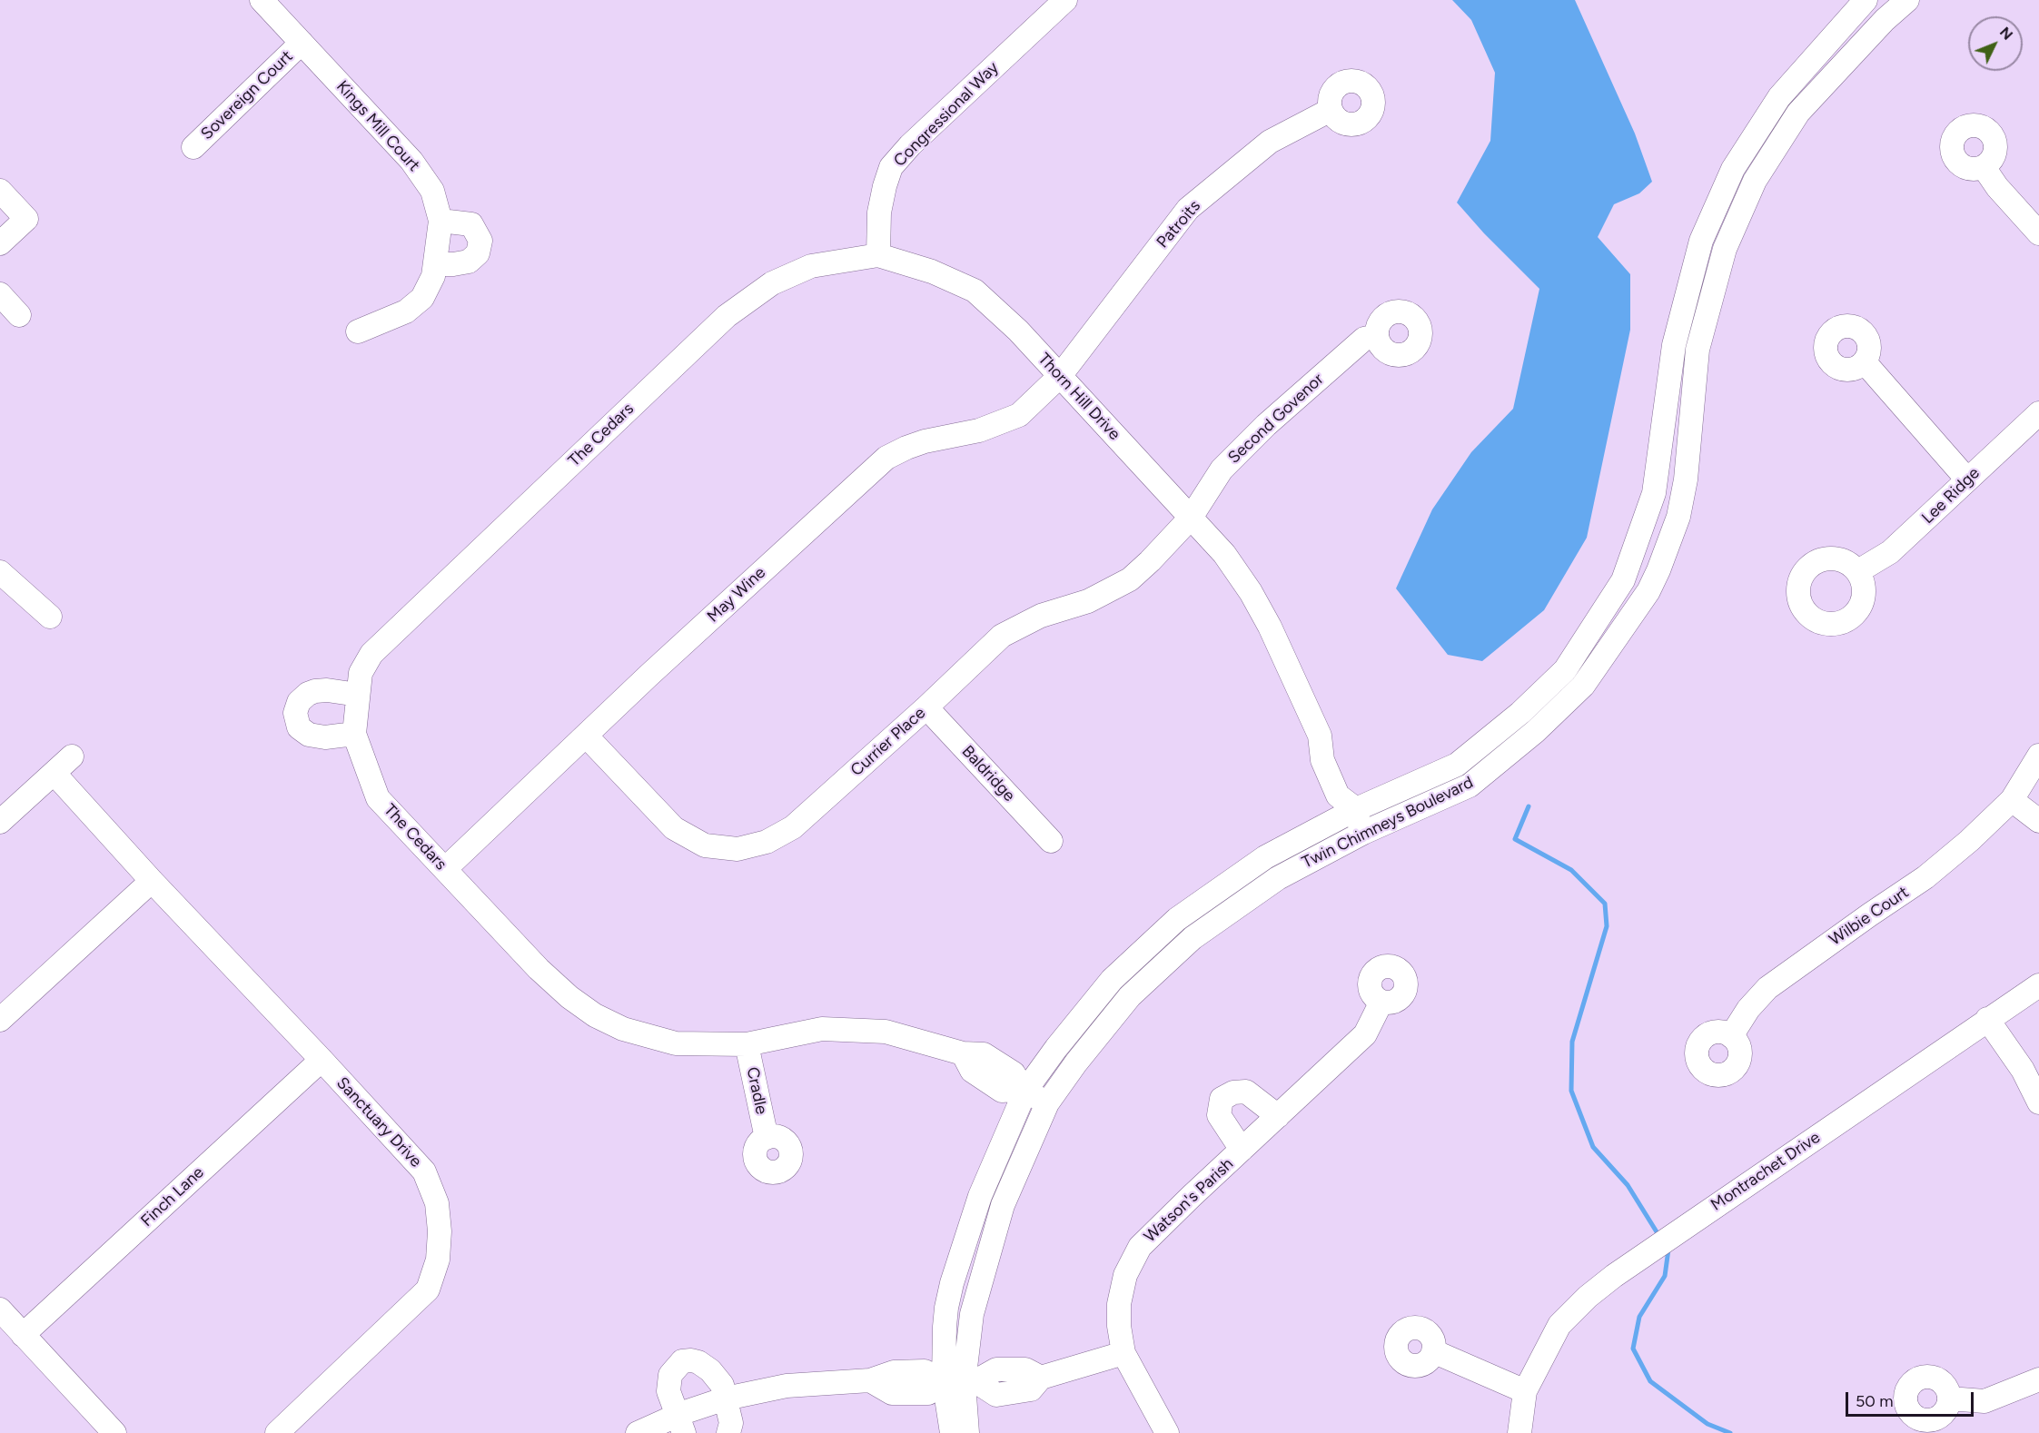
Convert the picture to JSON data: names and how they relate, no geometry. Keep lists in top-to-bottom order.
{
  "streets": {
    "street": [
      "Sovereign Court",
      "Congressional Way",
      "Kings Mill Court",
      "Patroits",
      "Thorn Hill Drive",
      "Second Govenor",
      "The Cedars",
      "Lee Ridge",
      "May Wine",
      "Currier Place",
      "Baldridge",
      "Twin Chimneys Boulevard",
      "Wilbie Court",
      "Cradle",
      "Sanctuary Drive",
      "Montrachet Drive",
      "Finch Lane",
      "Watson's Parish"
    ]
  },
  "crossings": [
    ["Sovereign Court", "Kings Mill Court"],
    ["Congressional Way", "Thorn Hill Drive"],
    ["Patroits", "Thorn Hill Drive"],
    ["Patroits", "May Wine"],
    ["Thorn Hill Drive", "Second Govenor"],
    ["Thorn Hill Drive", "The Cedars"],
    ["Thorn Hill Drive", "May Wine"],
    ["Thorn Hill Drive", "Currier Place"],
    ["Thorn Hill Drive", "Twin Chimneys Boulevard"],
    ["Second Govenor", "Currier Place"],
    ["The Cedars", "May Wine"],
    ["The Cedars", "Twin Chimneys Boulevard"],
    ["The Cedars", "Cradle"],
    ["May Wine", "Currier Place"],
    ["Currier Place", "Baldridge"],
    ["Sanctuary Drive", "Finch Lane"]
  ],
  "scale_bar": "50 m",
  "north": "top right"
}
